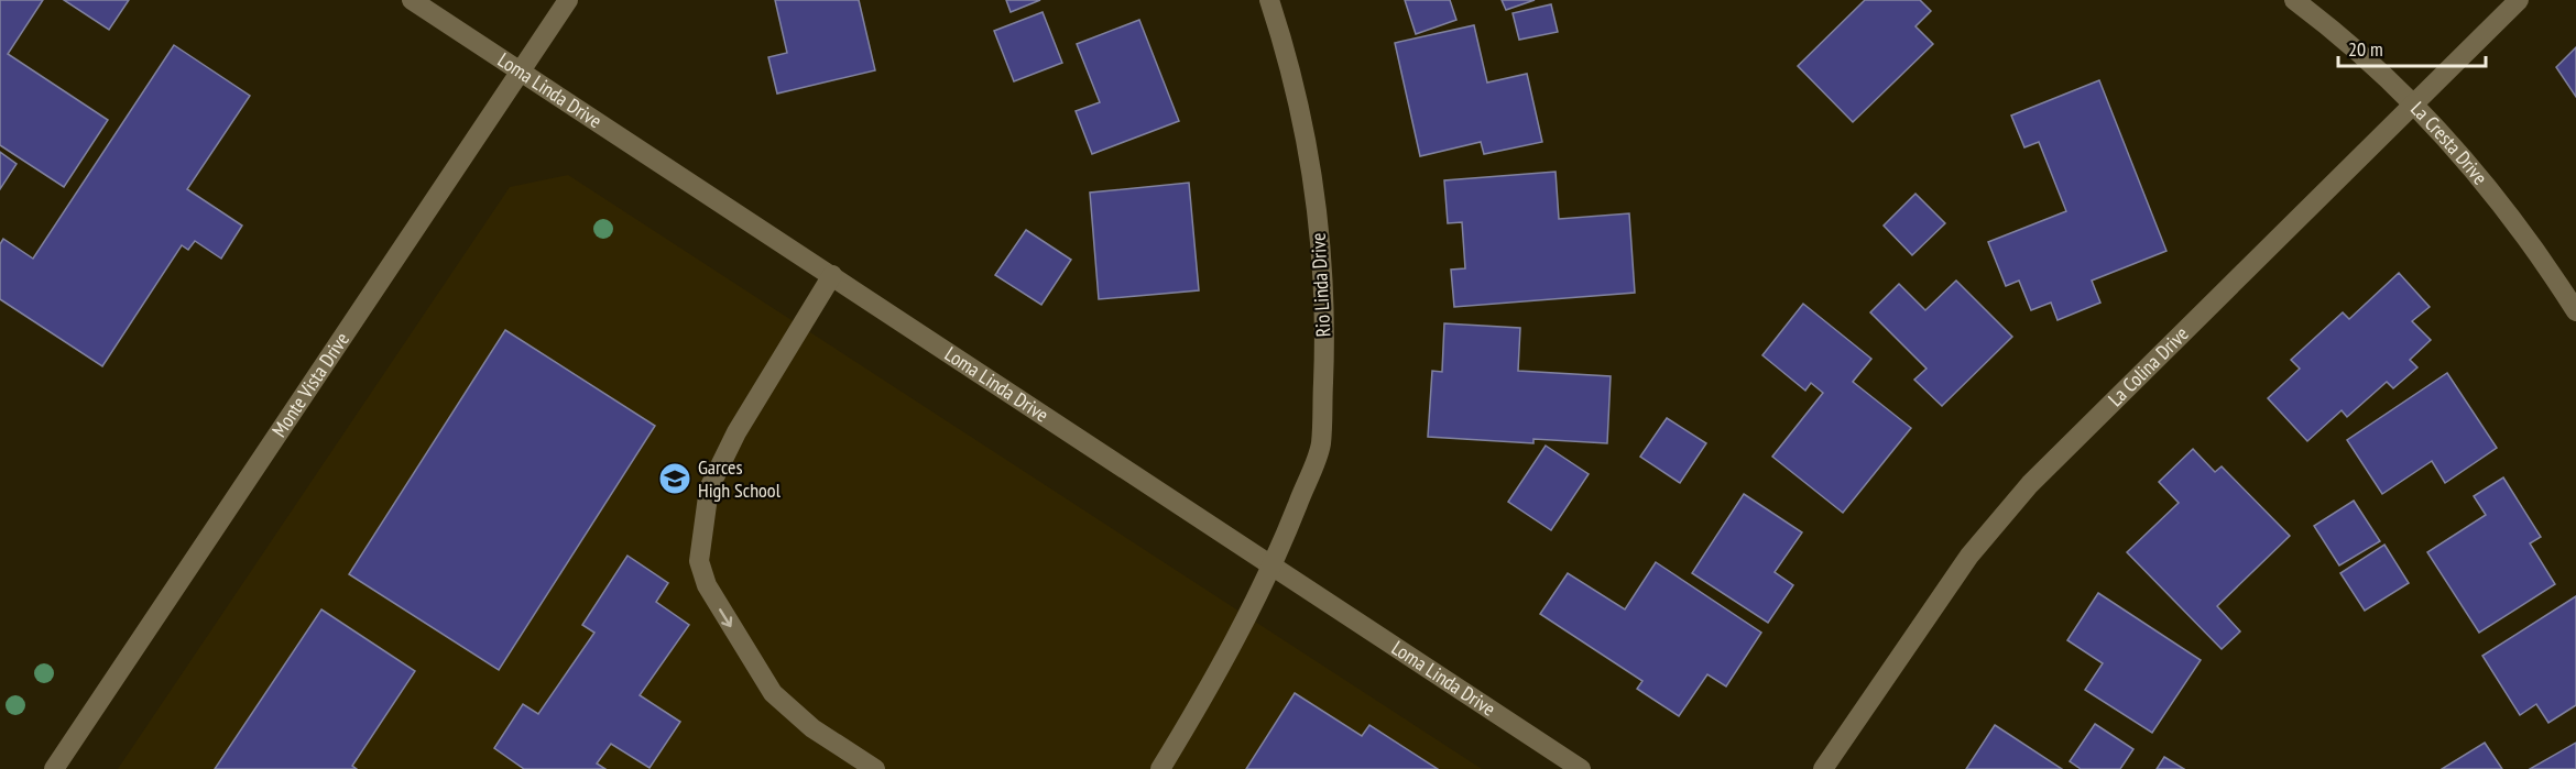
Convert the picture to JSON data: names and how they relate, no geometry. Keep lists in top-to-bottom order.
{
  "streets": {
    "street": [
      "Loma Linda Drive",
      "La Cresta Drive",
      "Rio Linda Drive",
      "La Colina Drive",
      "Monte Vista Drive"
    ]
  },
  "crossings": [
    ["Loma Linda Drive", "Rio Linda Drive"],
    ["Loma Linda Drive", "Monte Vista Drive"],
    ["La Cresta Drive", "La Colina Drive"]
  ],
  "places": {
    "school or university": ["Garces High School"]
  },
  "scale_bar": "20 m"
}
